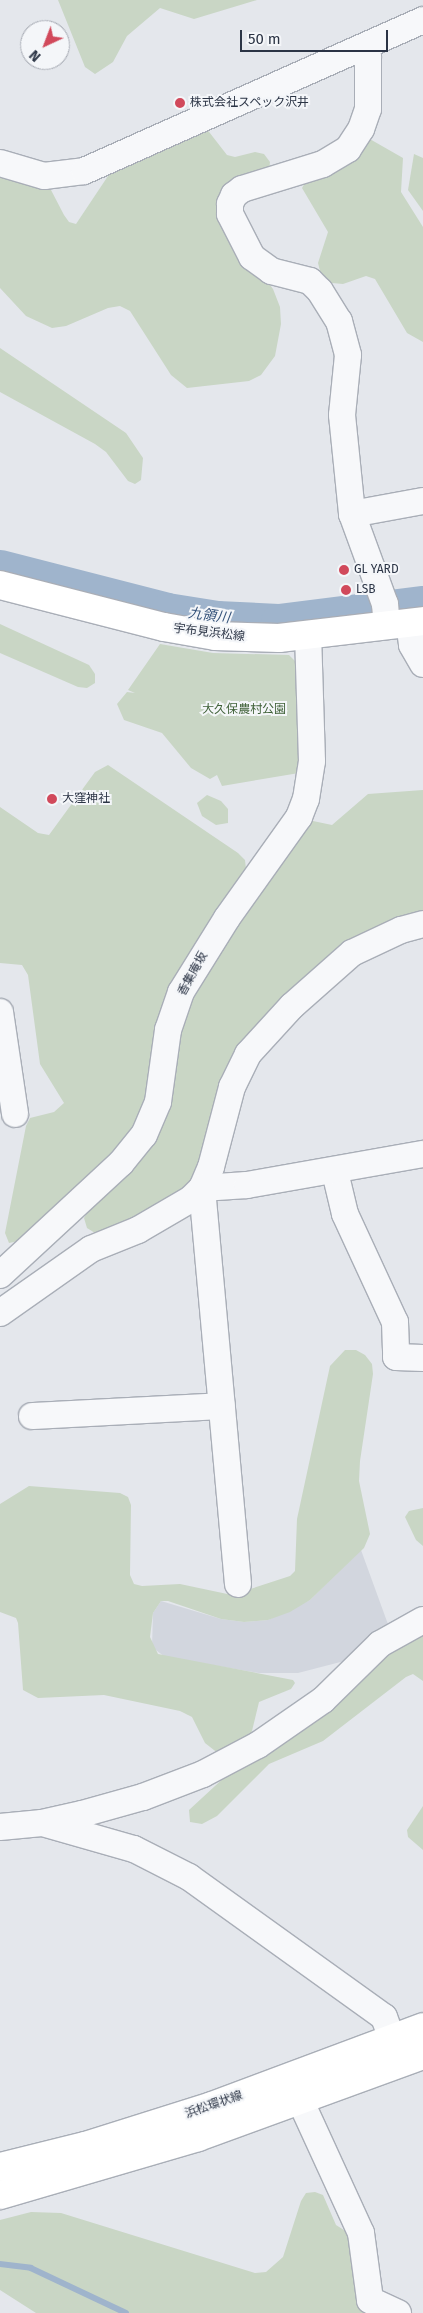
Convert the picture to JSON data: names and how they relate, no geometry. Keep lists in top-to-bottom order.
{
  "streets": {
    "main road": ["宇布見浜松線", "浜松環状線"],
    "street": ["香集庵坂"]
  },
  "crossings": [
    ["宇布見浜松線", "香集庵坂"]
  ],
  "water": ["九領川"],
  "parks": ["大久保農村公園"],
  "places": [
    "株式会社スペック沢井",
    "GL YARD",
    "LSB",
    "大窪神社"
  ],
  "scale_bar": "50 m",
  "north": "bottom left"
}
